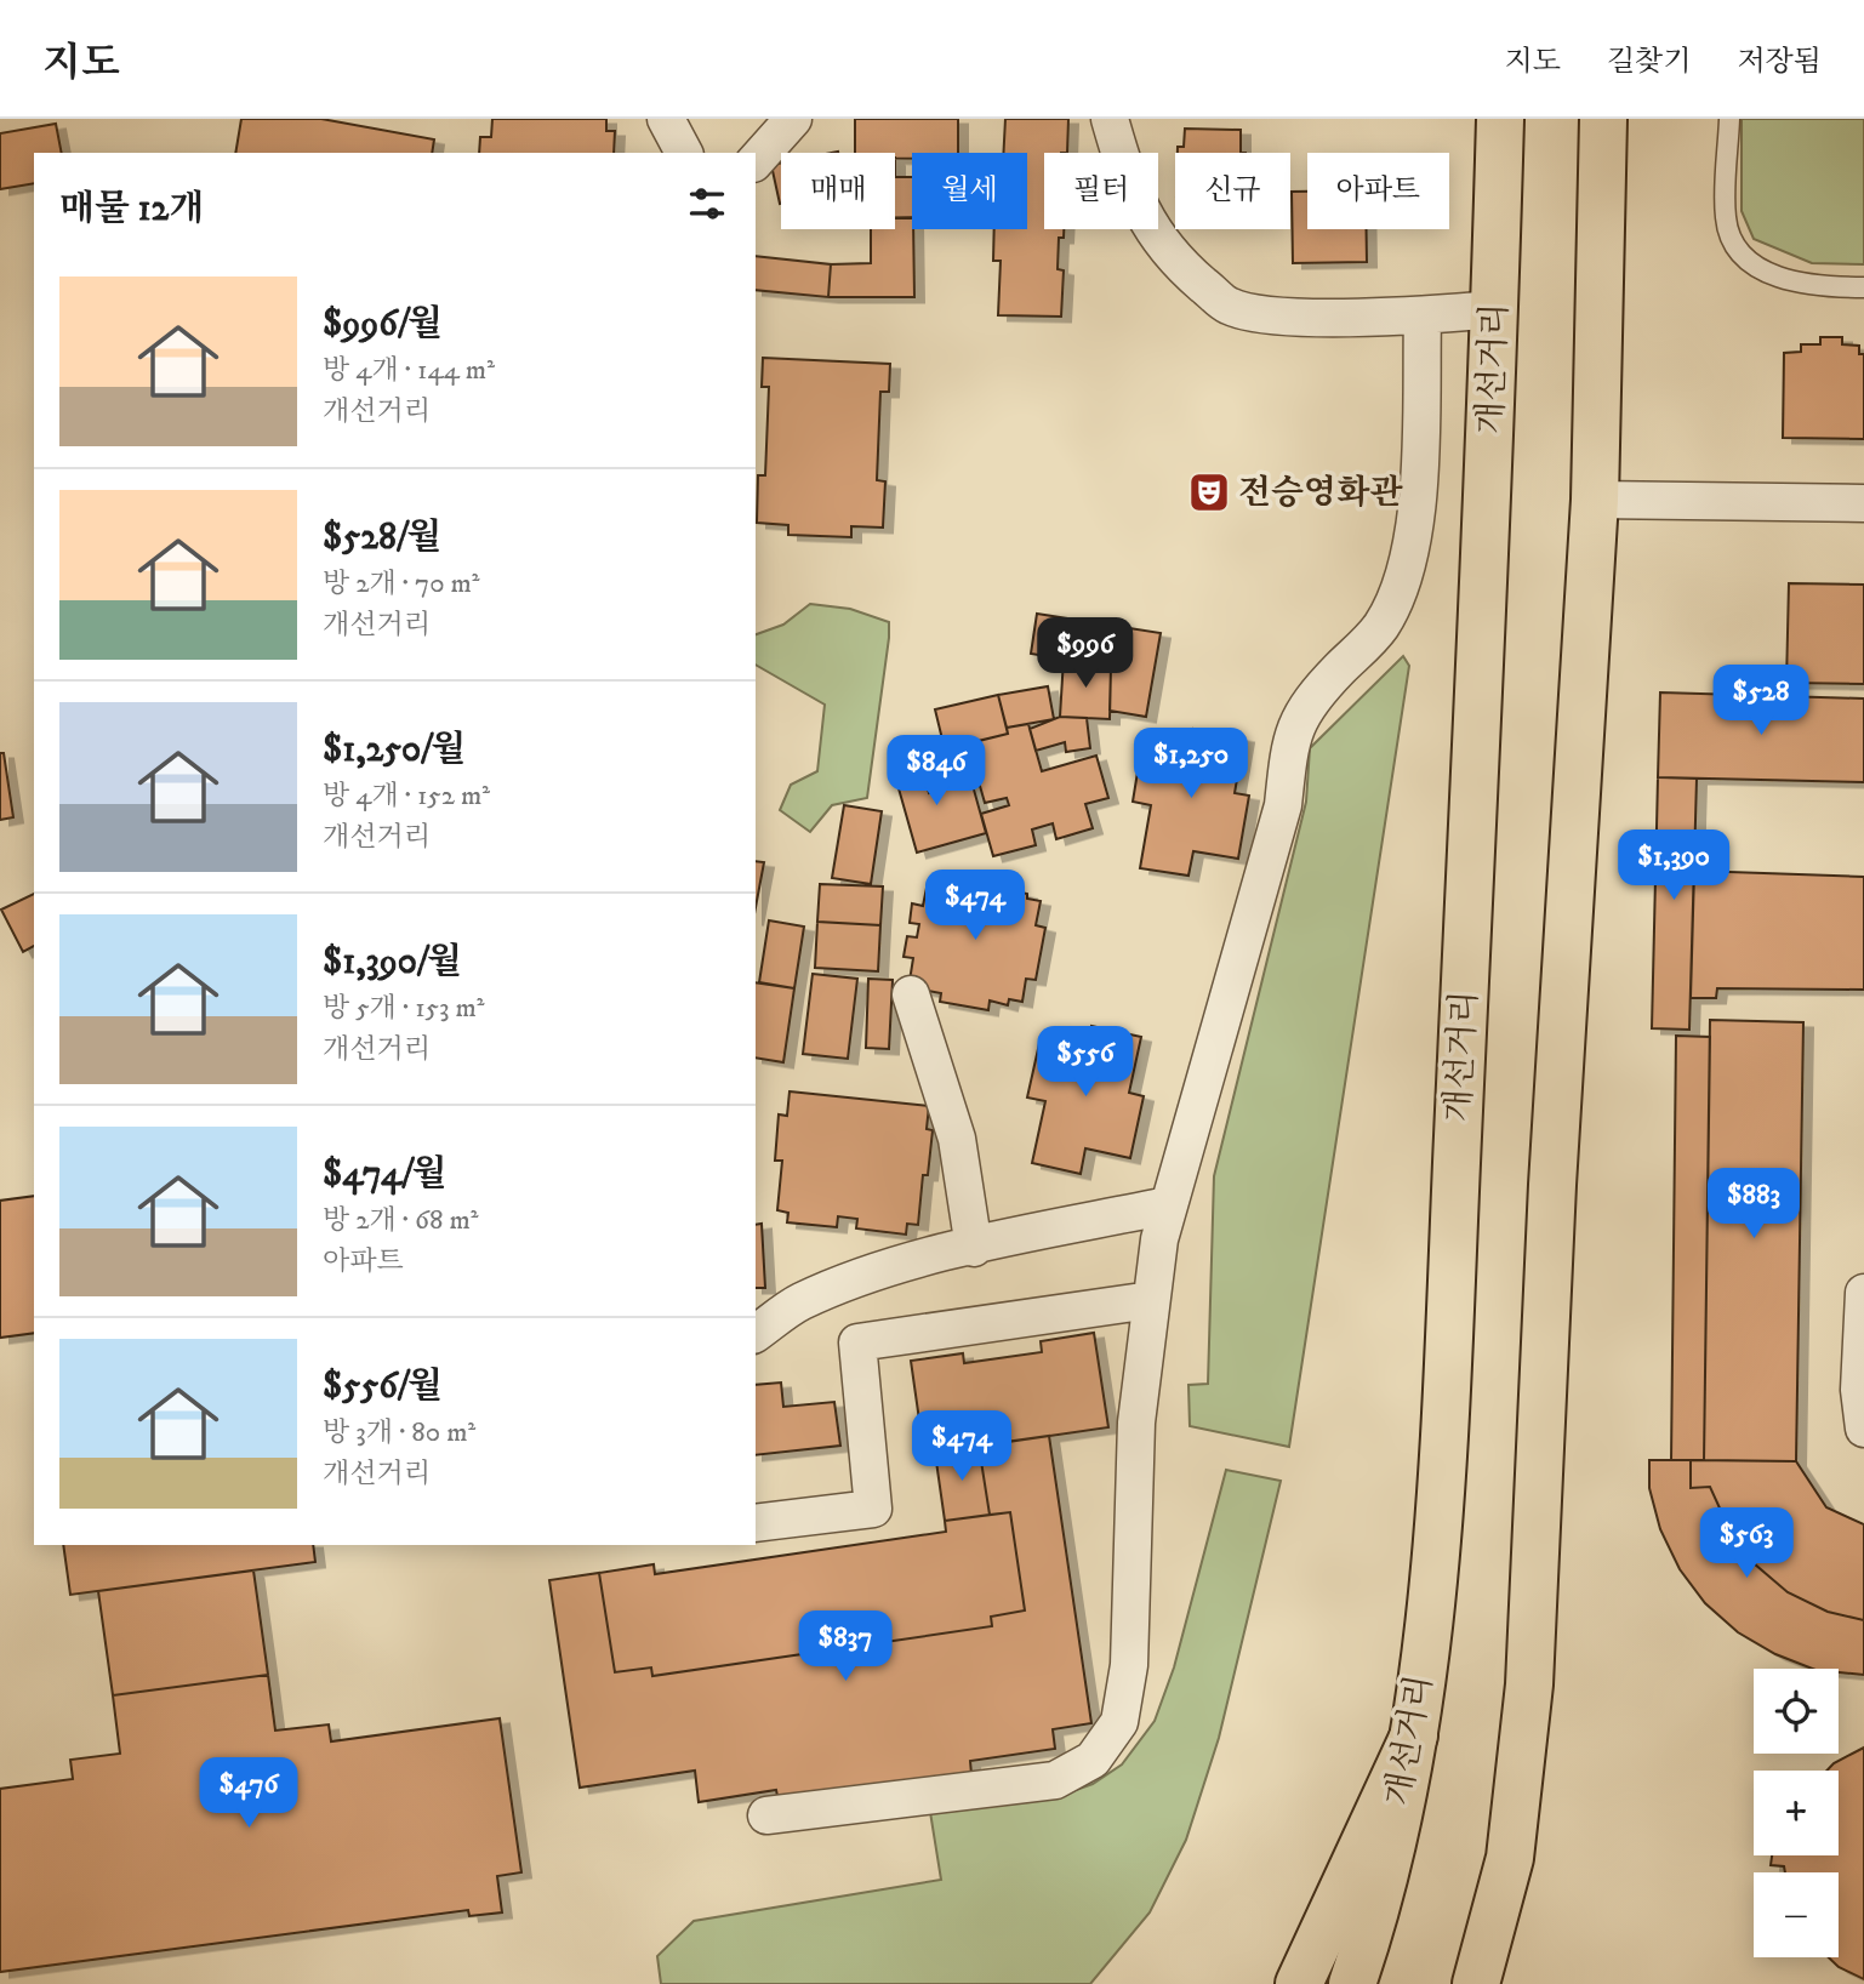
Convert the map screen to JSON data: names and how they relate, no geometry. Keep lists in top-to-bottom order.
{
  "streets": {
    "main road": ["개선거리"]
  },
  "places": {
    "theatre": ["전승영화관"]
  },
  "page": {
    "header": "지도",
    "nav": ["지도", "길찾기", "저장됨"],
    "chip": [
      "매매",
      "월세",
      "필터",
      "신규",
      "아파트"
    ],
    "heading": "매물 12개",
    "list": [
      {
        "name": "$996/월",
        "note": "방 4개 · 144 m² · 개선거리"
      },
      {
        "name": "$528/월",
        "note": "방 2개 · 70 m² · 개선거리"
      },
      {
        "name": "$1,250/월",
        "note": "방 4개 · 152 m² · 개선거리"
      },
      {
        "name": "$1,390/월",
        "note": "방 5개 · 153 m² · 개선거리"
      },
      {
        "name": "$474/월",
        "note": "방 2개 · 68 m² · 아파트"
      },
      {
        "name": "$556/월",
        "note": "방 3개 · 80 m² · 개선거리"
      }
    ],
    "price": [
      "$996",
      "$528",
      "$1,250",
      "$846",
      "$1,390",
      "$474",
      "$556",
      "$883",
      "$474",
      "$563",
      "$837",
      "$476"
    ],
    "map_buttons": ["+", "−"]
  }
}
